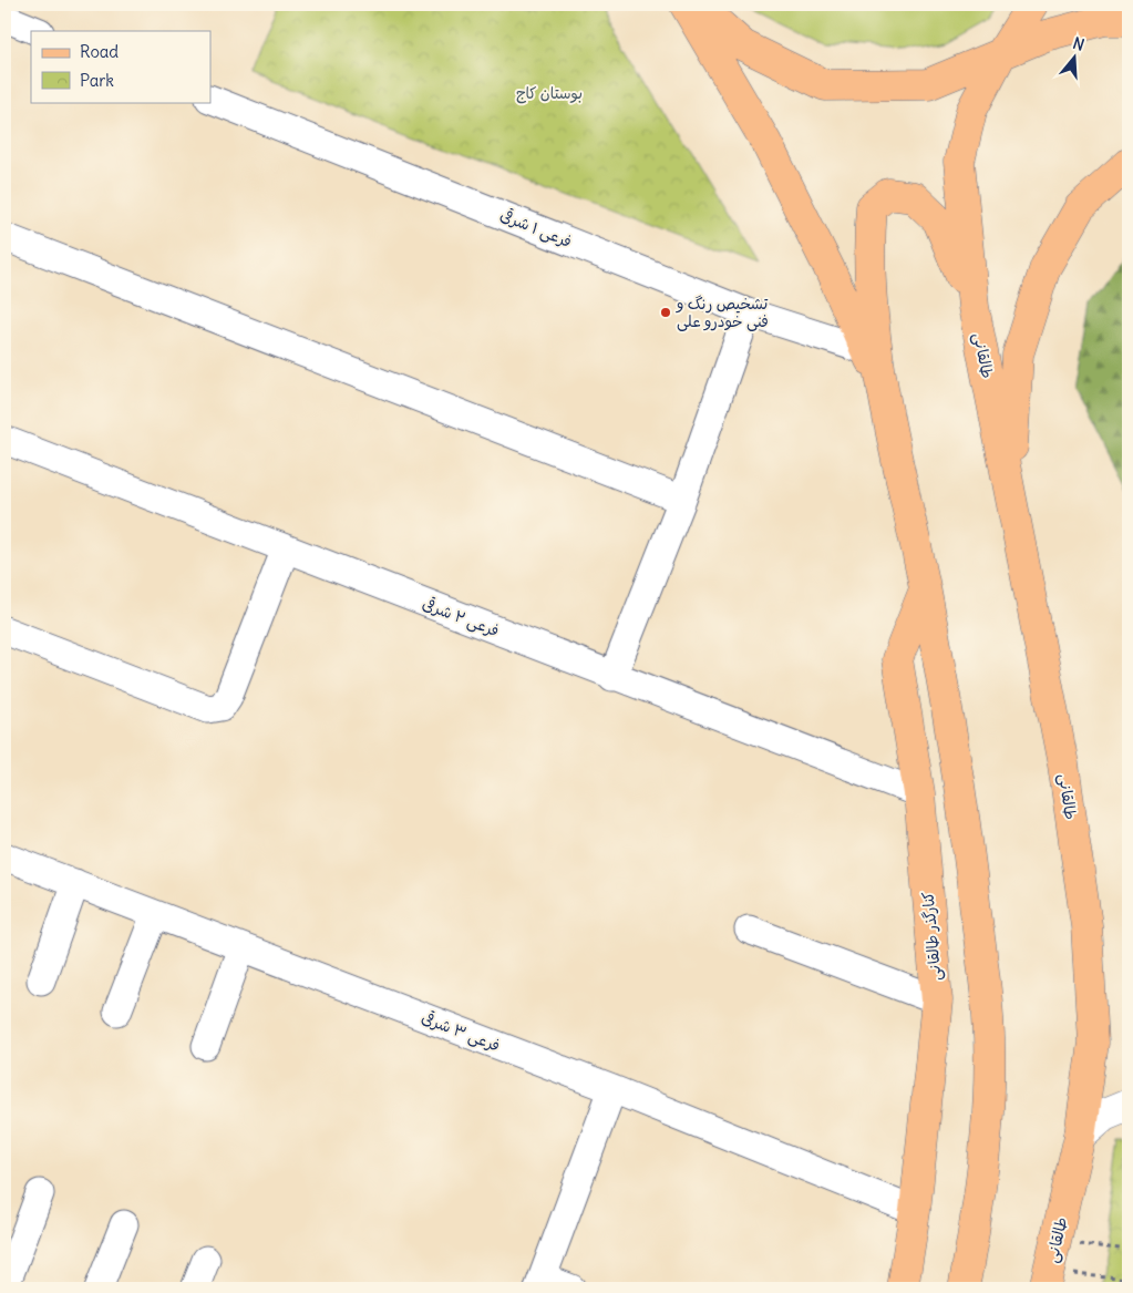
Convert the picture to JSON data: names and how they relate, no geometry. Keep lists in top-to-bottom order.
{
  "streets": {
    "main road": ["طالقانی", "کنارگذر طالقانی"],
    "street": ["فرعی ۱ شرقی", "فرعی ۲ شرقی", "فرعی ۳ شرقی"]
  },
  "crossings": [
    ["فرعی ۲ شرقی", "کنارگذر طالقانی"],
    ["کنارگذر طالقانی", "فرعی ۳ شرقی"]
  ],
  "parks": ["بوستان کاج"],
  "places": ["تشخیص رنگ و فنی خودرو علی"],
  "legend": ["Road", "Park"],
  "north": "top"
}
